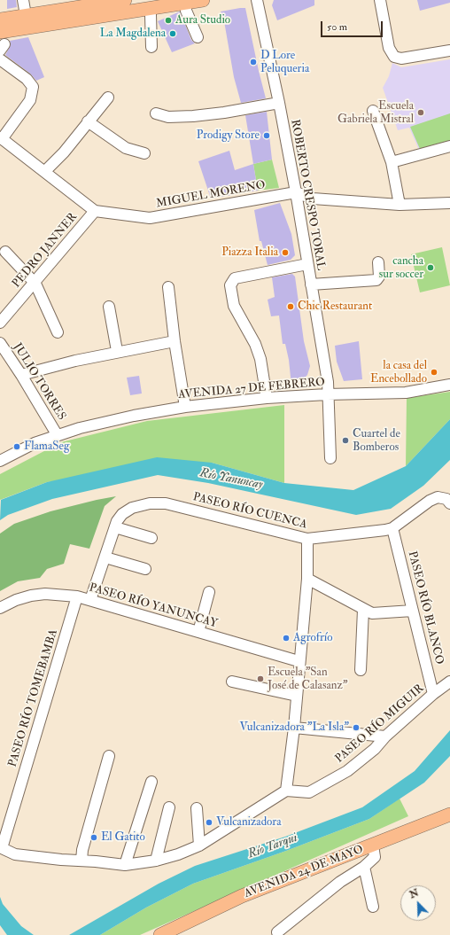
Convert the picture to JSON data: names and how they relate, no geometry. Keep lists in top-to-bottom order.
{
  "streets": {
    "main road": ["AVENIDA 24 DE MAYO"],
    "street": [
      "MIGUEL MORENO",
      "ROBERTO CRESPO TORAL",
      "PEDRO JANNER",
      "JULIO TORRES",
      "AVENIDA 27 DE FEBRERO",
      "PASEO RÍO CUENCA",
      "PASEO RÍO YANUNCAY",
      "PASEO RÍO BLANCO",
      "PASEO RÍO TOMEBAMBA",
      "PASEO RÍO MIGUIR"
    ]
  },
  "crossings": [
    ["MIGUEL MORENO", "ROBERTO CRESPO TORAL"],
    ["MIGUEL MORENO", "PEDRO JANNER"],
    ["ROBERTO CRESPO TORAL", "AVENIDA 27 DE FEBRERO"],
    ["JULIO TORRES", "AVENIDA 27 DE FEBRERO"],
    ["PASEO RÍO CUENCA", "PASEO RÍO BLANCO"],
    ["PASEO RÍO YANUNCAY", "PASEO RÍO TOMEBAMBA"],
    ["PASEO RÍO BLANCO", "PASEO RÍO MIGUIR"]
  ],
  "water": ["Río Yanuncay", "Río Tarqui"],
  "places": [
    "Aura Studio",
    "La Magdalena",
    "D Lore Peluqueria",
    "Escuela Gabriela Mistral",
    "Prodigy Store",
    "Piazza Italia",
    "cancha sur soccer",
    "Chic Restaurant",
    "la casa del Encebollado",
    "Cuartel de Bomberos",
    "FlamaSeg",
    "Agrofrío",
    "Escuela \"San José de Calasanz\"",
    "Vulcanizadora \"La Isla\"",
    "Vulcanizadora",
    "El Gatito"
  ],
  "scale_bar": "50 m",
  "north": "top left"
}
